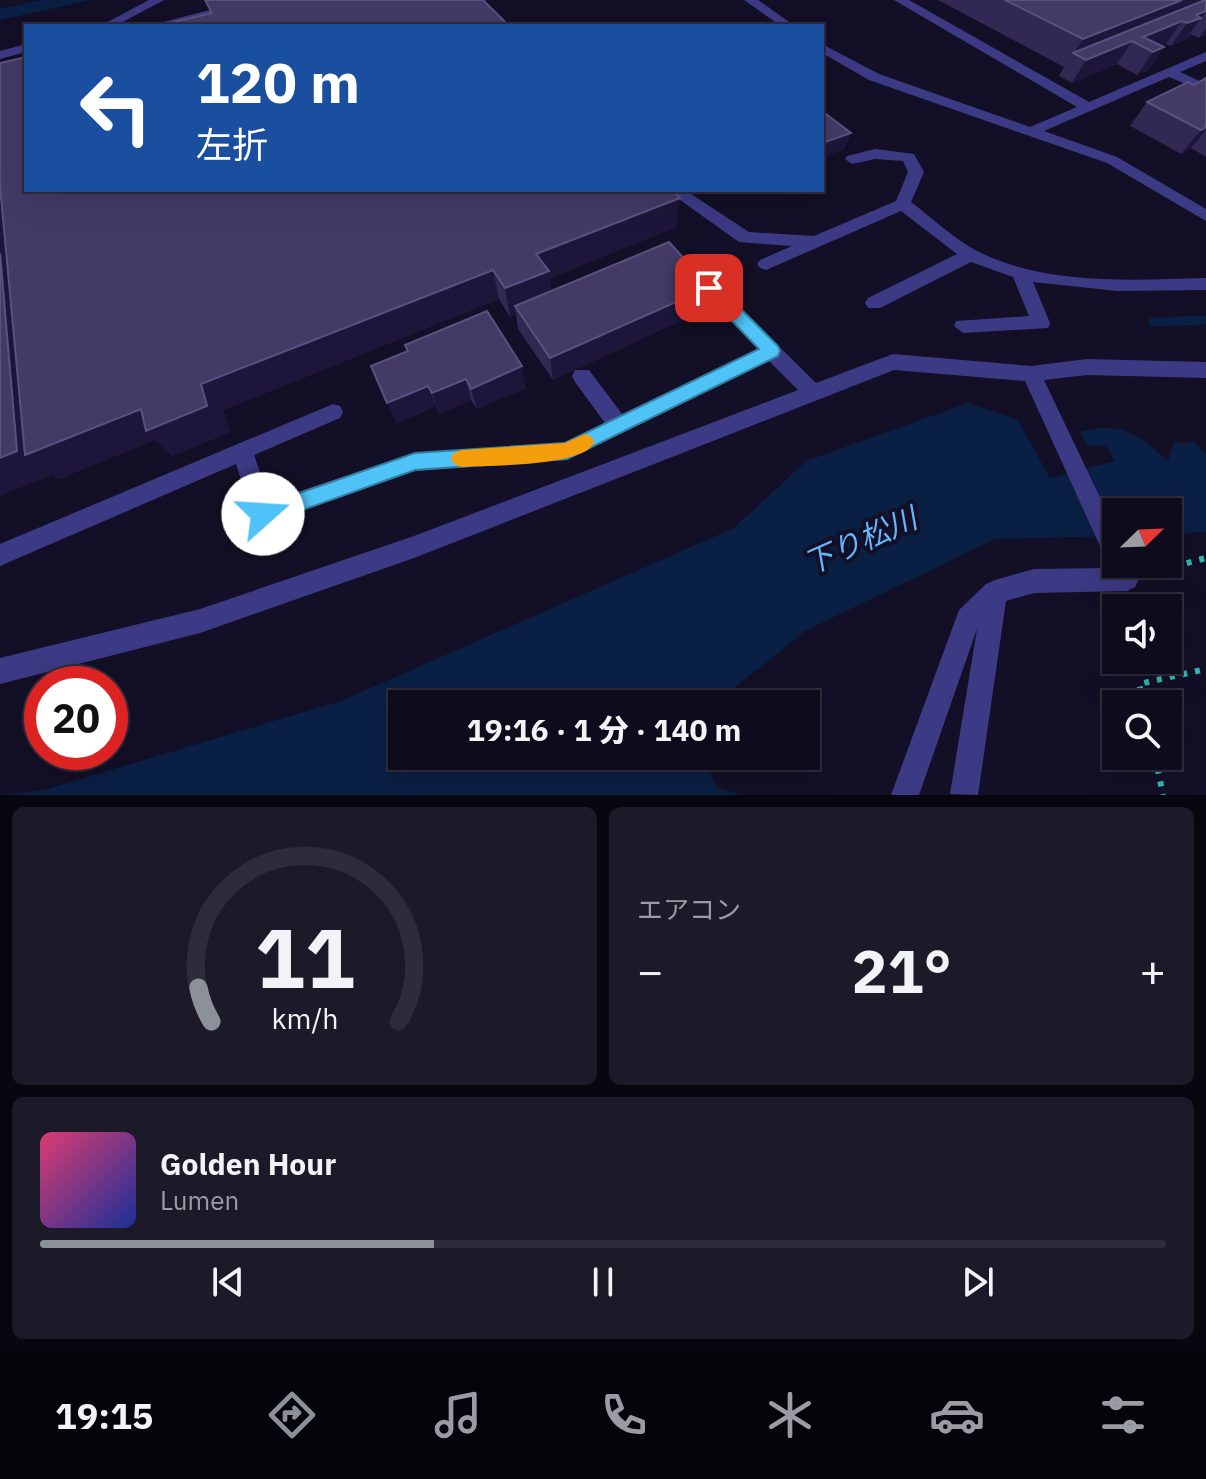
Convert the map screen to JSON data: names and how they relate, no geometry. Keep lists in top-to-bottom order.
{
  "water": ["下り松川"],
  "north": "top right",
  "page": {
    "turn": ["120 m", "左折"],
    "limit": "20",
    "trip": "19:16 · 1 分 · 140 m",
    "tile": "エアコン",
    "heat": ["−", "21°", "+"],
    "song": ["Golden Hour", "Lumen"],
    "tabs": "19:15",
    "gauge": ["11", "km/h"]
  }
}
